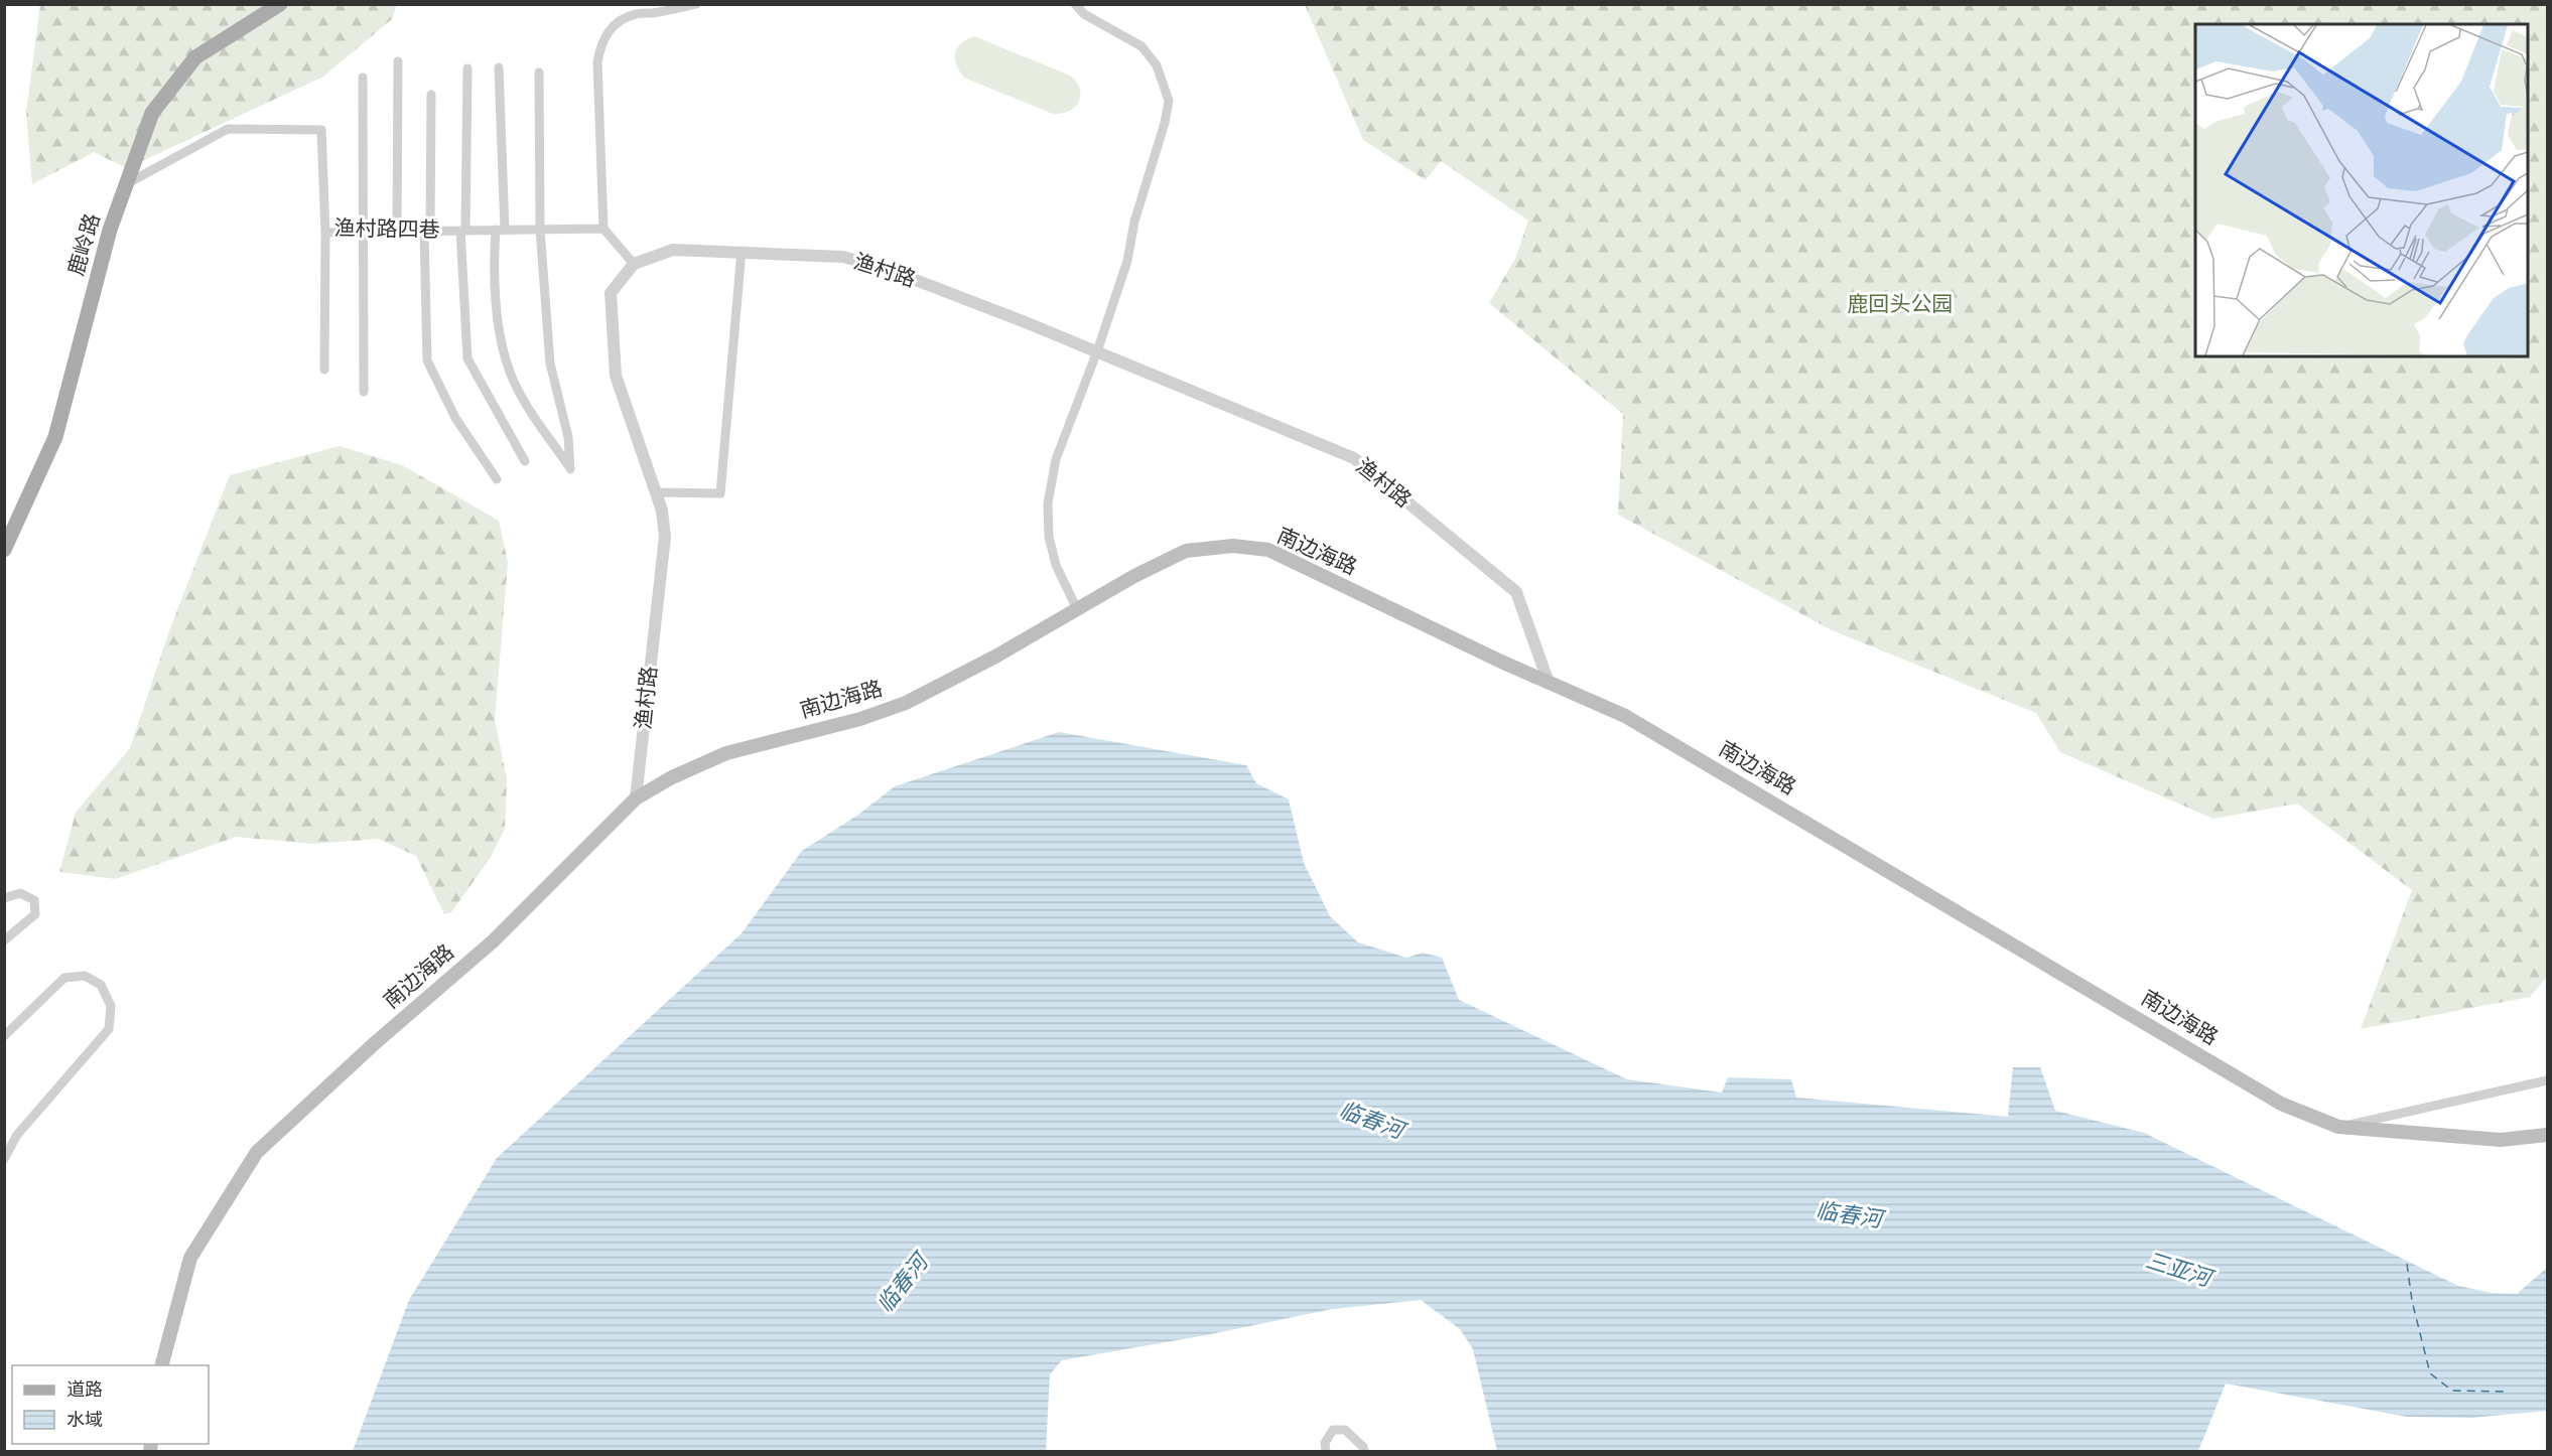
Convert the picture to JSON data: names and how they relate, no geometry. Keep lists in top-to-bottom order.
{
  "streets": {
    "main road": ["鹿岭路", "南边海路"],
    "street": ["渔村路四巷", "渔村路"]
  },
  "crossings": [
    ["渔村路四巷", "鹿岭路"],
    ["渔村路", "南边海路"]
  ],
  "water": ["临春河", "三亚河"],
  "parks": ["鹿回头公园"],
  "legend": ["道路", "水域"]
}
